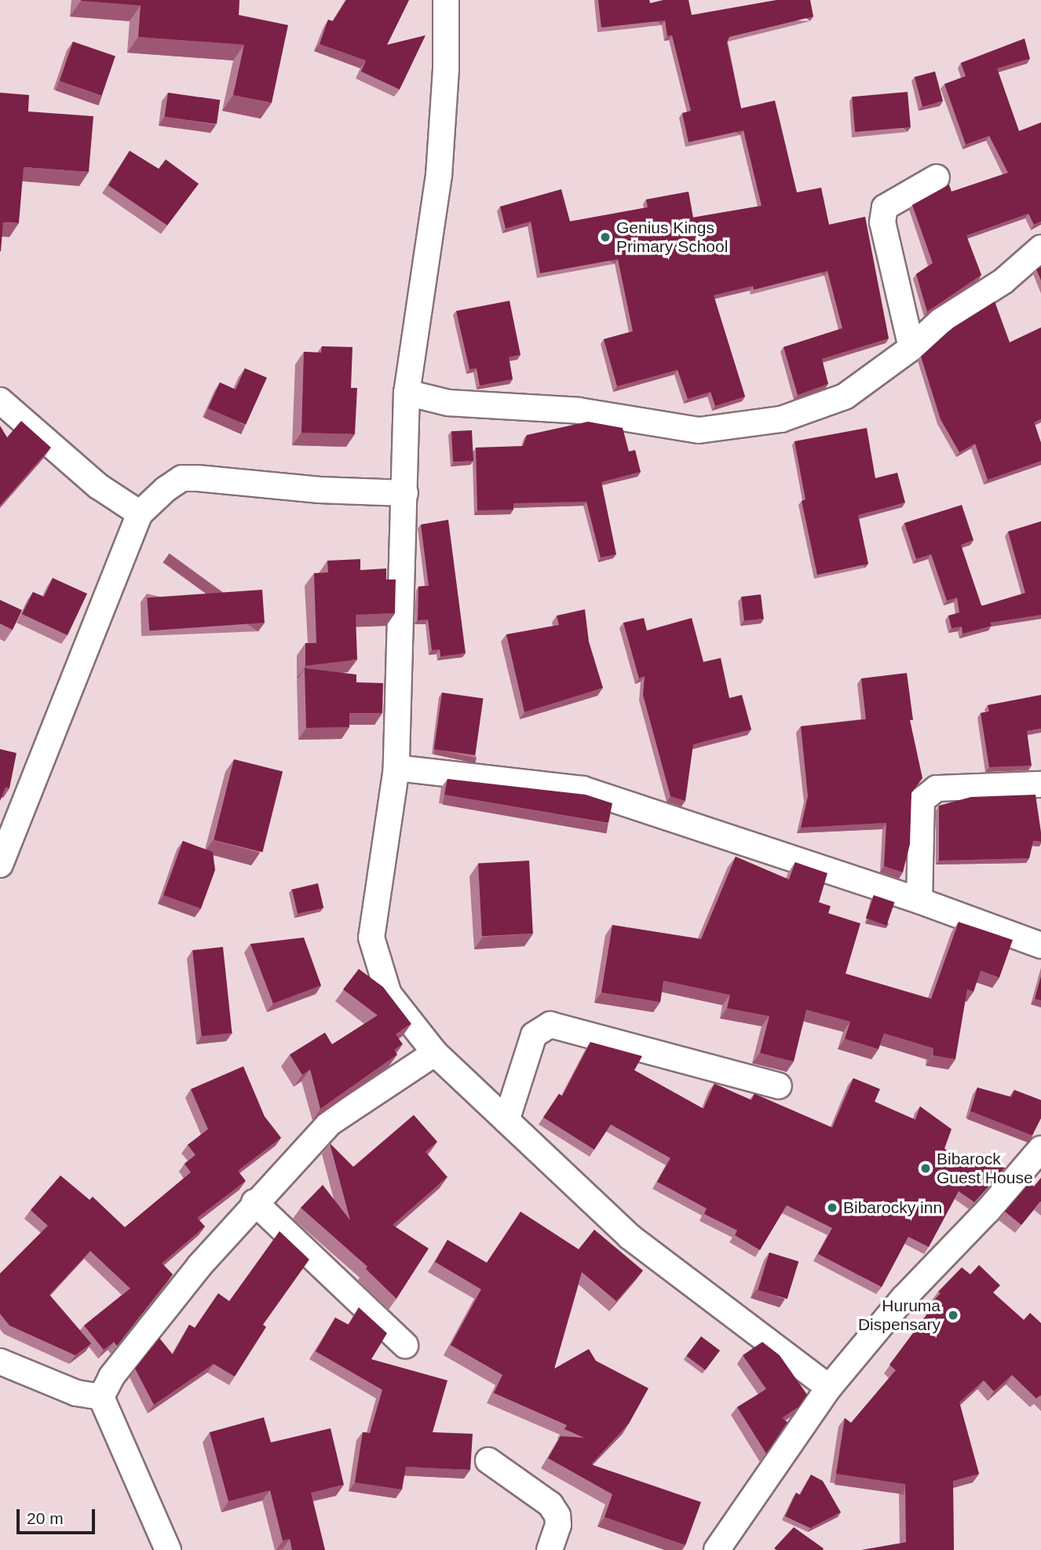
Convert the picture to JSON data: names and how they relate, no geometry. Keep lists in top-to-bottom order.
{
  "places": [
    "Genius Kings Primary School",
    "Bibarock Guest House",
    "Bibarocky inn",
    "Huruma Dispensary"
  ],
  "scale_bar": "20 m"
}
